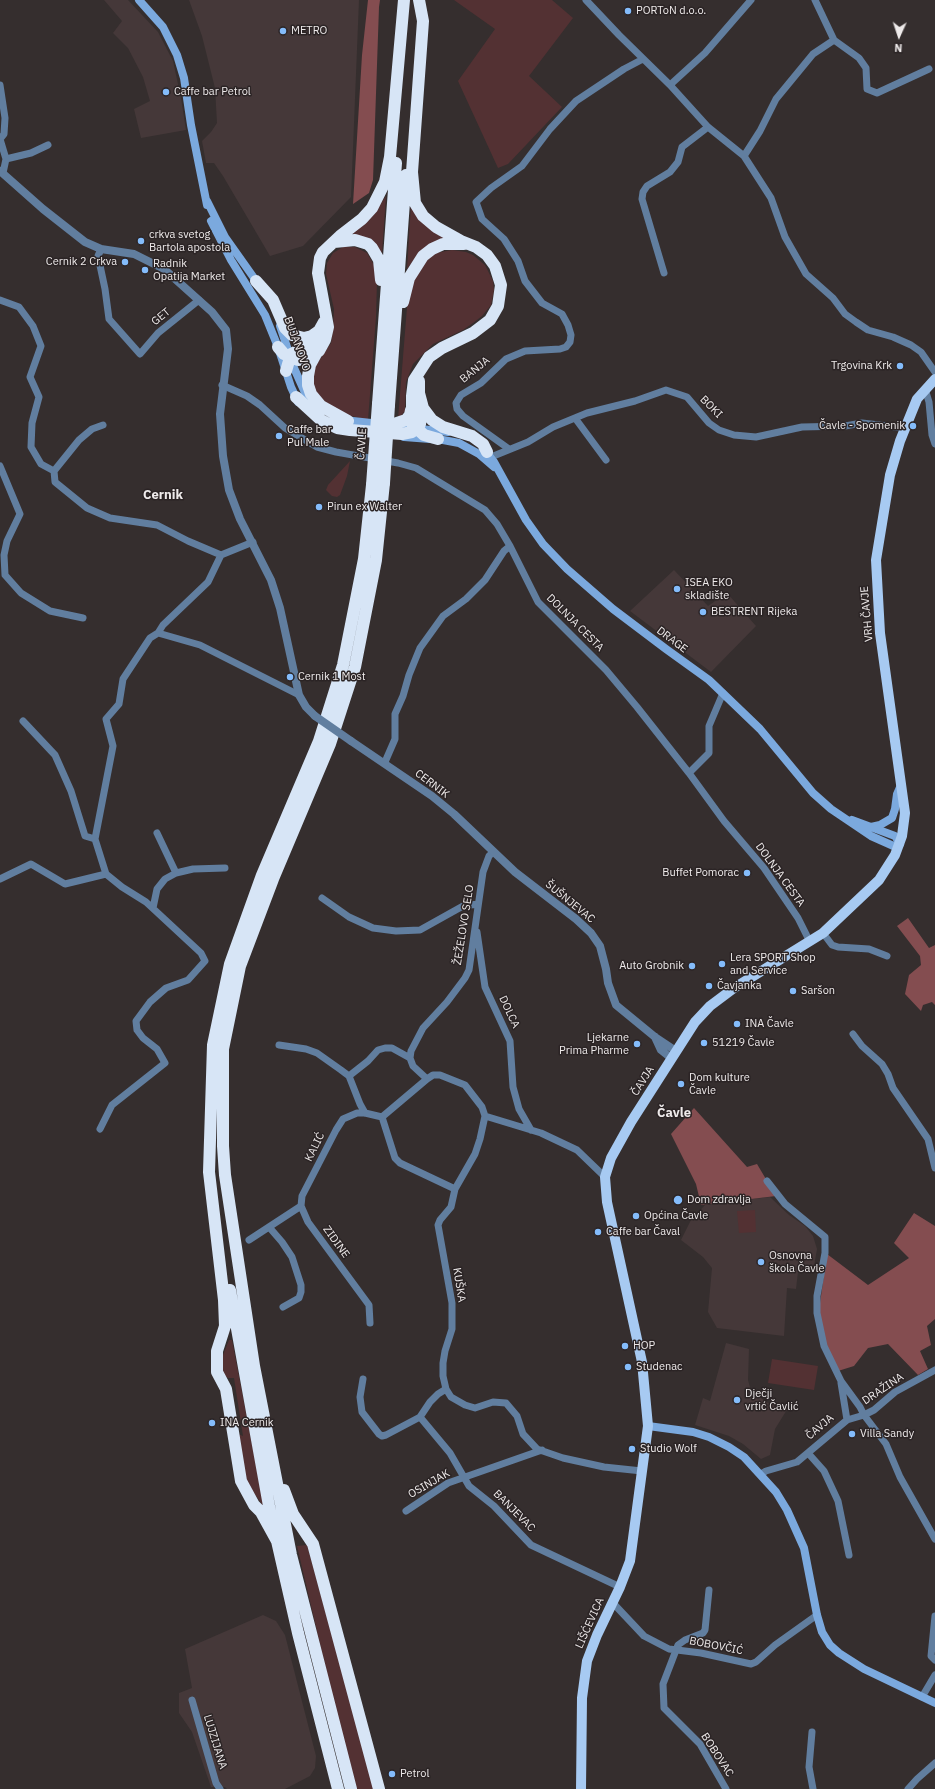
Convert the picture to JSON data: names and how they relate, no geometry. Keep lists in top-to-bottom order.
{
  "streets": {
    "highway": ["ČAVLE"],
    "main road": [
      "BUJANOVO",
      "VRH ČAVJE",
      "DRAGE",
      "ČAVJA",
      "LIŠĆEVICA"
    ],
    "street": [
      "GET",
      "BANJA",
      "BOKI",
      "DOLNJA CESTA",
      "CERNIK",
      "ŠUŠNJEVAC",
      "ŽEŽELOVO SELO",
      "DOLCA",
      "KALIĆ",
      "ZIDINE",
      "KUŠKA",
      "DRAŽINA",
      "OSINJAK",
      "BANJEVAC",
      "BOBOVČIĆ",
      "LUJZIJANA",
      "BOBOVAC"
    ]
  },
  "crossings": [
    ["BUJANOVO", "DRAGE"],
    ["BANJA", "BOKI"],
    ["BOKI", "VRH ČAVJE"],
    ["BOKI", "DRAGE"],
    ["VRH ČAVJE", "DRAGE"],
    ["VRH ČAVJE", "ČAVJA"],
    ["DOLNJA CESTA", "ČAVJA"],
    ["DRAGE", "ČAVJA"],
    ["CERNIK", "ŠUŠNJEVAC"],
    ["CERNIK", "ŽEŽELOVO SELO"],
    ["ŠUŠNJEVAC", "ŽEŽELOVO SELO"],
    ["ŠUŠNJEVAC", "ČAVJA"],
    ["ŽEŽELOVO SELO", "DOLCA"],
    ["ČAVJA", "DRAŽINA"],
    ["ČAVJA", "LIŠĆEVICA"],
    ["KALIĆ", "ZIDINE"],
    ["KALIĆ", "KUŠKA"],
    ["OSINJAK", "BANJEVAC"],
    ["BANJEVAC", "LIŠĆEVICA"],
    ["LIŠĆEVICA", "BOBOVČIĆ"],
    ["BOBOVČIĆ", "BOBOVAC"]
  ],
  "districts": ["Cernik", "Čavle"],
  "places": [
    "PORToN d.o.o.",
    "METRO",
    "Caffe bar Petrol",
    "crkva svetog Bartola apostola",
    "Cernik 2 Crkva",
    "Radnik Opatija Market",
    "Trgovina Krk",
    "Čavle - Spomenik",
    "Caffe bar Pul Male",
    "Pirun ex Walter",
    "ISEA EKO skladište",
    "BESTRENT Rijeka",
    "Cernik 1 Most",
    "Buffet Pomorac",
    "Lera SPORT Shop and Service",
    "Auto Grobnik",
    "Čavjanka",
    "Saršon",
    "INA Čavle",
    "51219 Čavle",
    "Ljekarne Prima Pharme",
    "Dom kulture Čavle",
    "Dom zdravlja",
    "Općina Čavle",
    "Caffe bar Čaval",
    "Osnovna škola Čavle",
    "HOP",
    "Studenac",
    "Dječji vrtić Čavlić",
    "INA Cernik",
    "Villa Sandy",
    "Studio Wolf",
    "Petrol"
  ],
  "north": "bottom"
}
